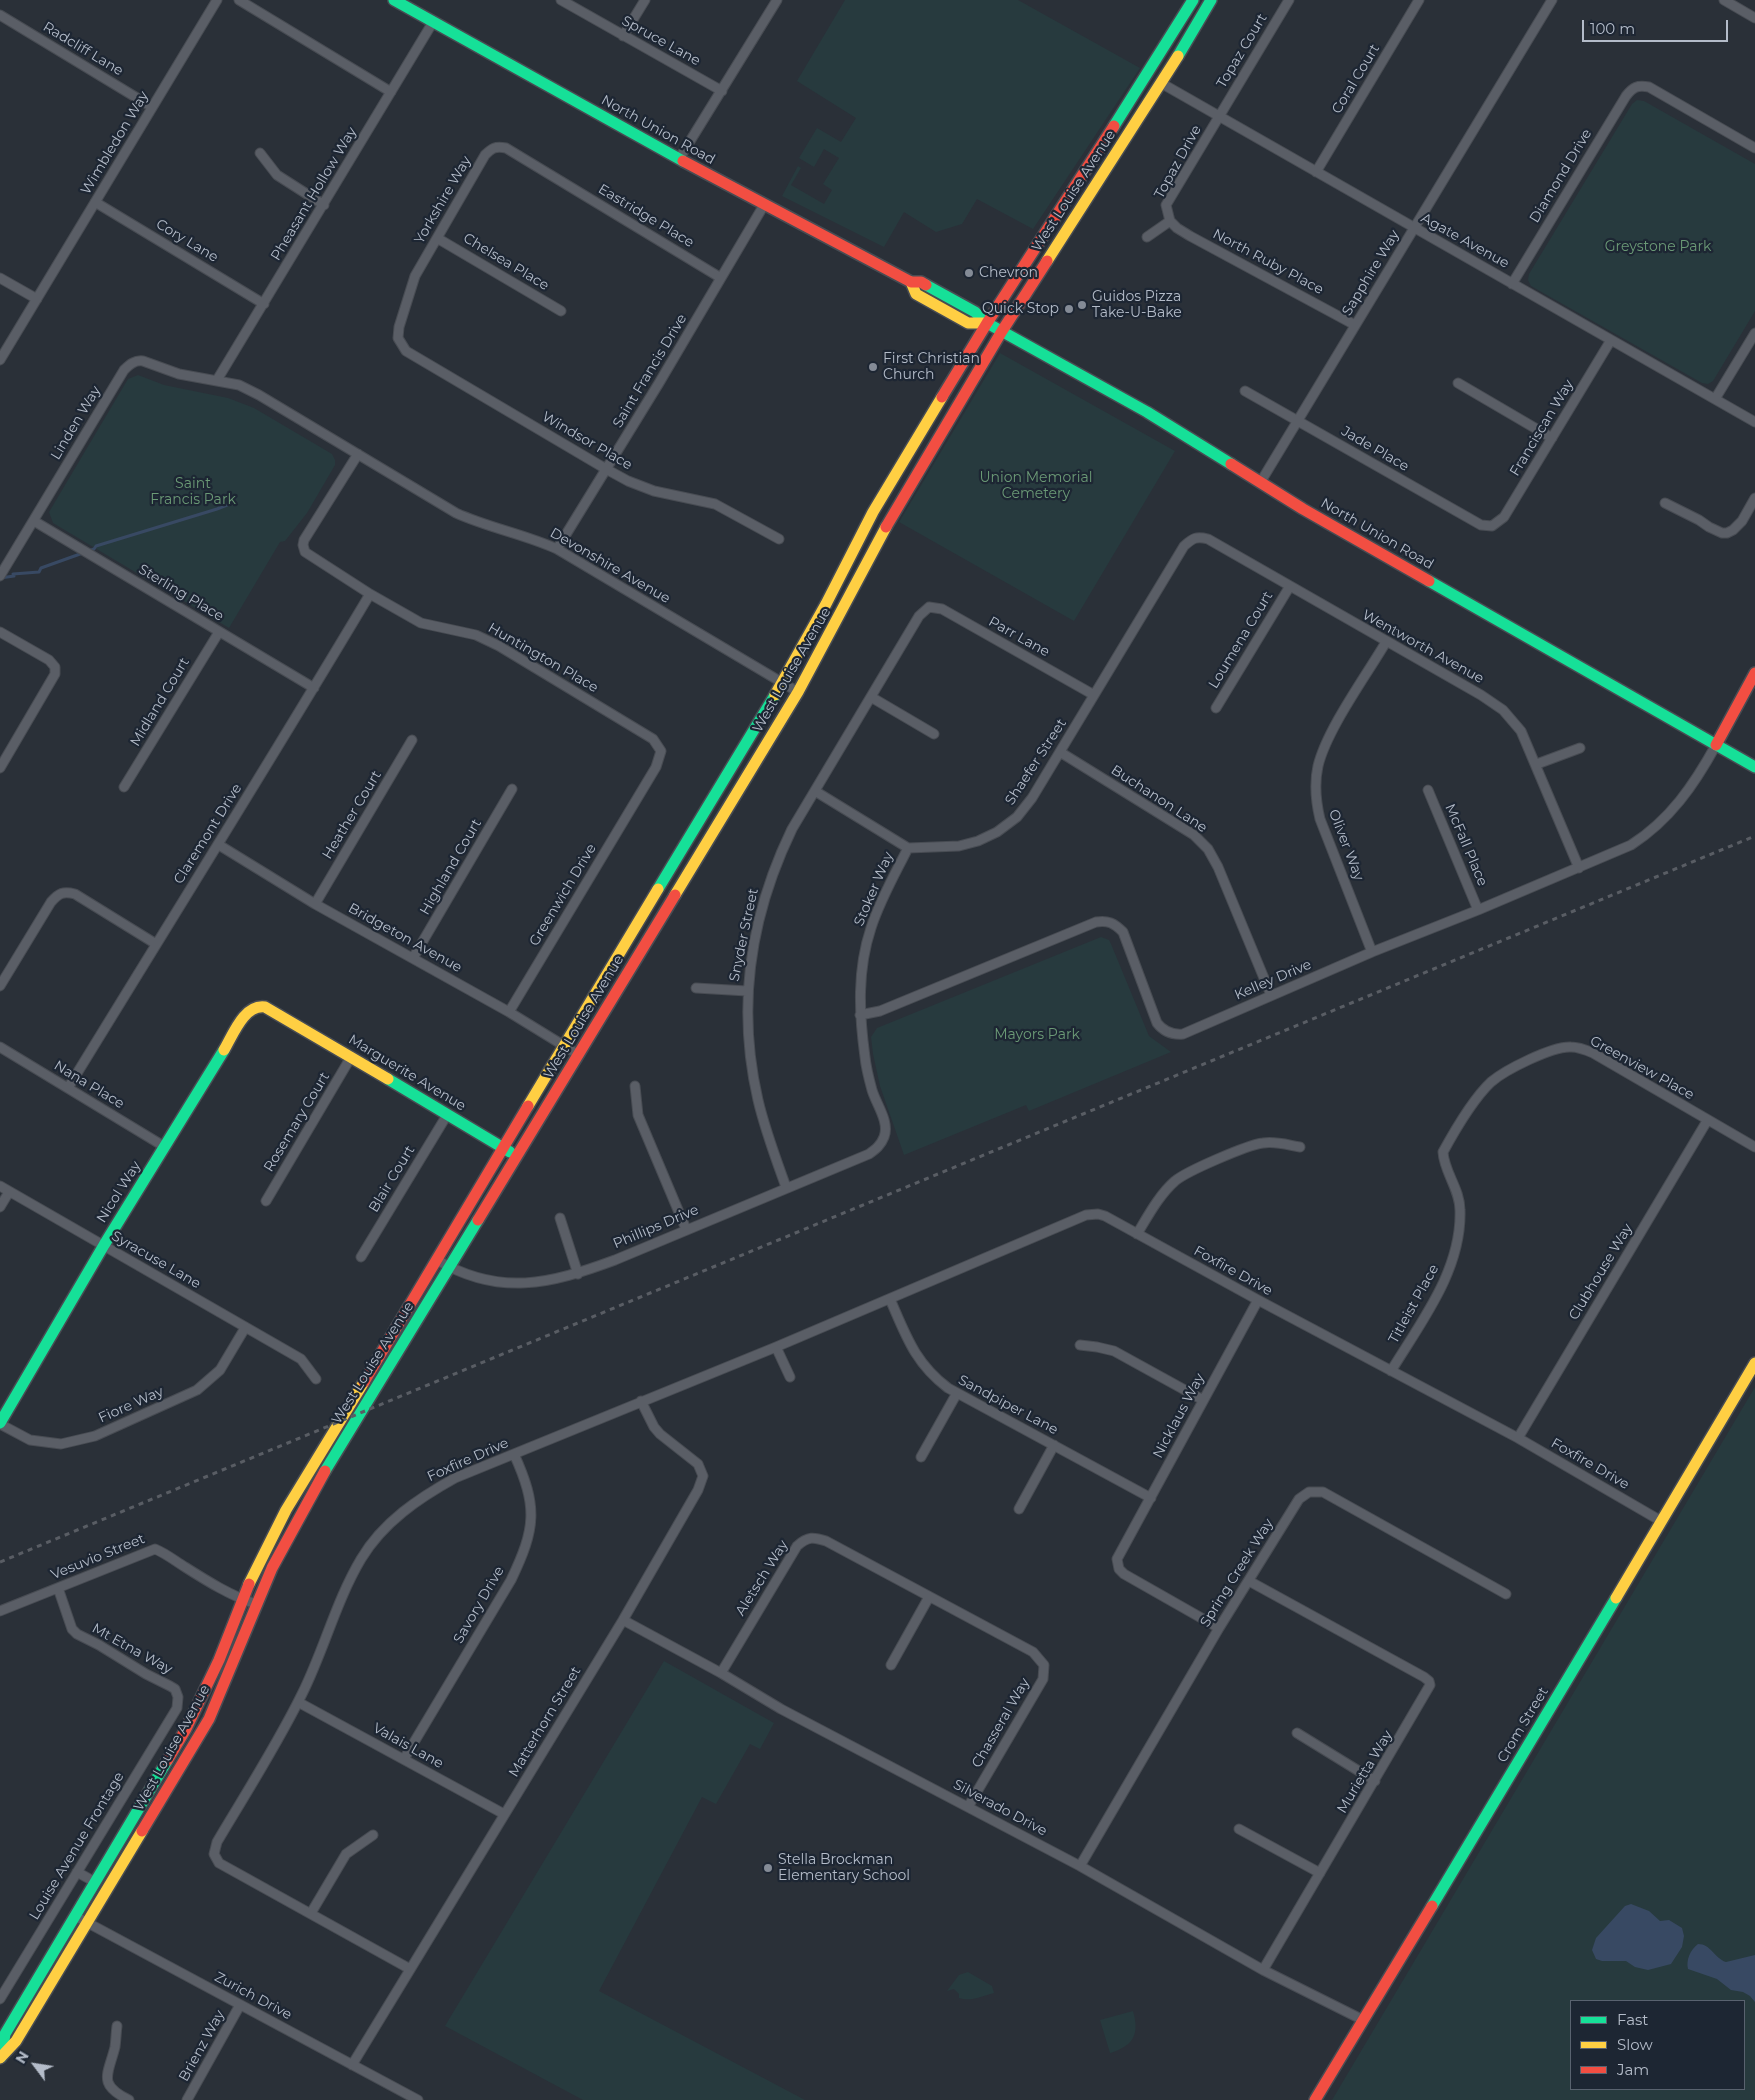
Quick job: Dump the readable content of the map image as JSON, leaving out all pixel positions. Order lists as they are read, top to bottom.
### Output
{
  "streets": {
    "main road": [
      "North Union Road",
      "West Louise Avenue",
      "Marguerite Avenue",
      "Nicol Way",
      "Crom Street"
    ],
    "street": [
      "Spruce Lane",
      "Radcliff Lane",
      "Topaz Court",
      "Coral Court",
      "Wimbledon Way",
      "Topaz Drive",
      "Diamond Drive",
      "Pheasant Hollow Way",
      "Yorkshire Way",
      "Eastridge Place",
      "Cory Lane",
      "Agate Avenue",
      "Chelsea Place",
      "North Ruby Place",
      "Sapphire Way",
      "Saint Francis Drive",
      "Linden Way",
      "Franciscan Way",
      "Windsor Place",
      "Jade Place",
      "Devonshire Avenue",
      "Sterling Place",
      "Parr Lane",
      "Loumena Court",
      "Wentworth Avenue",
      "Huntington Place",
      "Midland Court",
      "Shaefer Street",
      "Buchanon Lane",
      "Heather Court",
      "Claremont Drive",
      "Oliver Way",
      "McFall Place",
      "Highland Court",
      "Stoker Way",
      "Greenwich Drive",
      "Snyder Street",
      "Bridgeton Avenue",
      "Kelley Drive",
      "Greenview Place",
      "Nana Place",
      "Rosemary Court",
      "Blair Court",
      "Phillips Drive",
      "Syracuse Lane",
      "Foxfire Drive",
      "Clubhouse Way",
      "Titleist Place",
      "Fiore Way",
      "Sandpiper Lane",
      "Nicklaus Way",
      "Vesuvio Street",
      "Spring Creek Way",
      "Aletsch Way",
      "Savory Drive",
      "Mt Etna Way",
      "Matterhorn Street",
      "Chasseral Way",
      "Valais Lane",
      "Murietta Way",
      "Silverado Drive",
      "Louise Avenue Frontage",
      "Zurich Drive",
      "Brienz Way"
    ]
  },
  "crossings": [
    ["Radcliff Lane", "Wimbledon Way"],
    ["Topaz Court", "Topaz Drive"],
    ["Topaz Court", "Agate Avenue"],
    ["Coral Court", "Agate Avenue"],
    ["North Union Road", "West Louise Avenue"],
    ["North Union Road", "Pheasant Hollow Way"],
    ["North Union Road", "Sapphire Way"],
    ["North Union Road", "Saint Francis Drive"],
    ["North Union Road", "Kelley Drive"],
    ["Wimbledon Way", "Cory Lane"],
    ["Topaz Drive", "Agate Avenue"],
    ["Topaz Drive", "North Ruby Place"],
    ["Diamond Drive", "Agate Avenue"],
    ["West Louise Avenue", "Agate Avenue"],
    ["West Louise Avenue", "Devonshire Avenue"],
    ["West Louise Avenue", "Bridgeton Avenue"],
    ["West Louise Avenue", "Marguerite Avenue"],
    ["West Louise Avenue", "Phillips Drive"],
    ["West Louise Avenue", "Vesuvio Street"],
    ["West Louise Avenue", "Zurich Drive"],
    ["Pheasant Hollow Way", "Cory Lane"],
    ["Pheasant Hollow Way", "Linden Way"],
    ["Pheasant Hollow Way", "Devonshire Avenue"],
    ["Yorkshire Way", "Eastridge Place"],
    ["Yorkshire Way", "Chelsea Place"],
    ["Yorkshire Way", "Windsor Place"],
    ["Eastridge Place", "Saint Francis Drive"],
    ["Agate Avenue", "Sapphire Way"],
    ["Agate Avenue", "Franciscan Way"],
    ["North Ruby Place", "Sapphire Way"],
    ["Sapphire Way", "Jade Place"],
    ["Saint Francis Drive", "Windsor Place"],
    ["Saint Francis Drive", "Devonshire Avenue"],
    ["Linden Way", "Devonshire Avenue"],
    ["Linden Way", "Sterling Place"],
    ["Franciscan Way", "Jade Place"],
    ["Devonshire Avenue", "Huntington Place"],
    ["Sterling Place", "Midland Court"],
    ["Sterling Place", "Claremont Drive"],
    ["Parr Lane", "Shaefer Street"],
    ["Parr Lane", "Snyder Street"],
    ["Loumena Court", "Wentworth Avenue"],
    ["Wentworth Avenue", "Shaefer Street"],
    ["Wentworth Avenue", "Oliver Way"],
    ["Wentworth Avenue", "Kelley Drive"],
    ["Huntington Place", "Claremont Drive"],
    ["Huntington Place", "Greenwich Drive"],
    ["Shaefer Street", "Buchanon Lane"],
    ["Shaefer Street", "Stoker Way"],
    ["Buchanon Lane", "Kelley Drive"],
    ["Heather Court", "Bridgeton Avenue"],
    ["Claremont Drive", "Bridgeton Avenue"],
    ["Claremont Drive", "Nana Place"],
    ["Oliver Way", "Kelley Drive"],
    ["McFall Place", "Kelley Drive"],
    ["Highland Court", "Bridgeton Avenue"],
    ["Stoker Way", "Kelley Drive"],
    ["Stoker Way", "Phillips Drive"],
    ["Greenwich Drive", "Bridgeton Avenue"],
    ["Snyder Street", "Phillips Drive"],
    ["Greenview Place", "Clubhouse Way"],
    ["Greenview Place", "Titleist Place"],
    ["Marguerite Avenue", "Rosemary Court"],
    ["Marguerite Avenue", "Blair Court"],
    ["Marguerite Avenue", "Nicol Way"],
    ["Nana Place", "Nicol Way"],
    ["Nicol Way", "Syracuse Lane"],
    ["Nicol Way", "Fiore Way"],
    ["Syracuse Lane", "Fiore Way"],
    ["Foxfire Drive", "Clubhouse Way"],
    ["Foxfire Drive", "Titleist Place"],
    ["Foxfire Drive", "Sandpiper Lane"],
    ["Foxfire Drive", "Nicklaus Way"],
    ["Foxfire Drive", "Savory Drive"],
    ["Foxfire Drive", "Matterhorn Street"],
    ["Foxfire Drive", "Crom Street"],
    ["Foxfire Drive", "Valais Lane"],
    ["Sandpiper Lane", "Nicklaus Way"],
    ["Nicklaus Way", "Spring Creek Way"],
    ["Vesuvio Street", "Mt Etna Way"],
    ["Spring Creek Way", "Murietta Way"],
    ["Spring Creek Way", "Silverado Drive"],
    ["Aletsch Way", "Chasseral Way"],
    ["Aletsch Way", "Silverado Drive"],
    ["Savory Drive", "Valais Lane"],
    ["Mt Etna Way", "Louise Avenue Frontage"],
    ["Matterhorn Street", "Valais Lane"],
    ["Matterhorn Street", "Silverado Drive"],
    ["Matterhorn Street", "Zurich Drive"],
    ["Chasseral Way", "Silverado Drive"],
    ["Crom Street", "Silverado Drive"],
    ["Murietta Way", "Silverado Drive"],
    ["Zurich Drive", "Brienz Way"]
  ],
  "parks": [
    "Greystone Park",
    "Union Memorial Cemetery",
    "Saint Francis Park",
    "Mayors Park"
  ],
  "places": [
    "Chevron",
    "Guidos Pizza Take-U-Bake",
    "Quick Stop",
    "First Christian Church",
    "Stella Brockman Elementary School"
  ],
  "legend": ["Fast", "Slow", "Jam"],
  "scale_bar": "100 m",
  "north": "top left"
}
